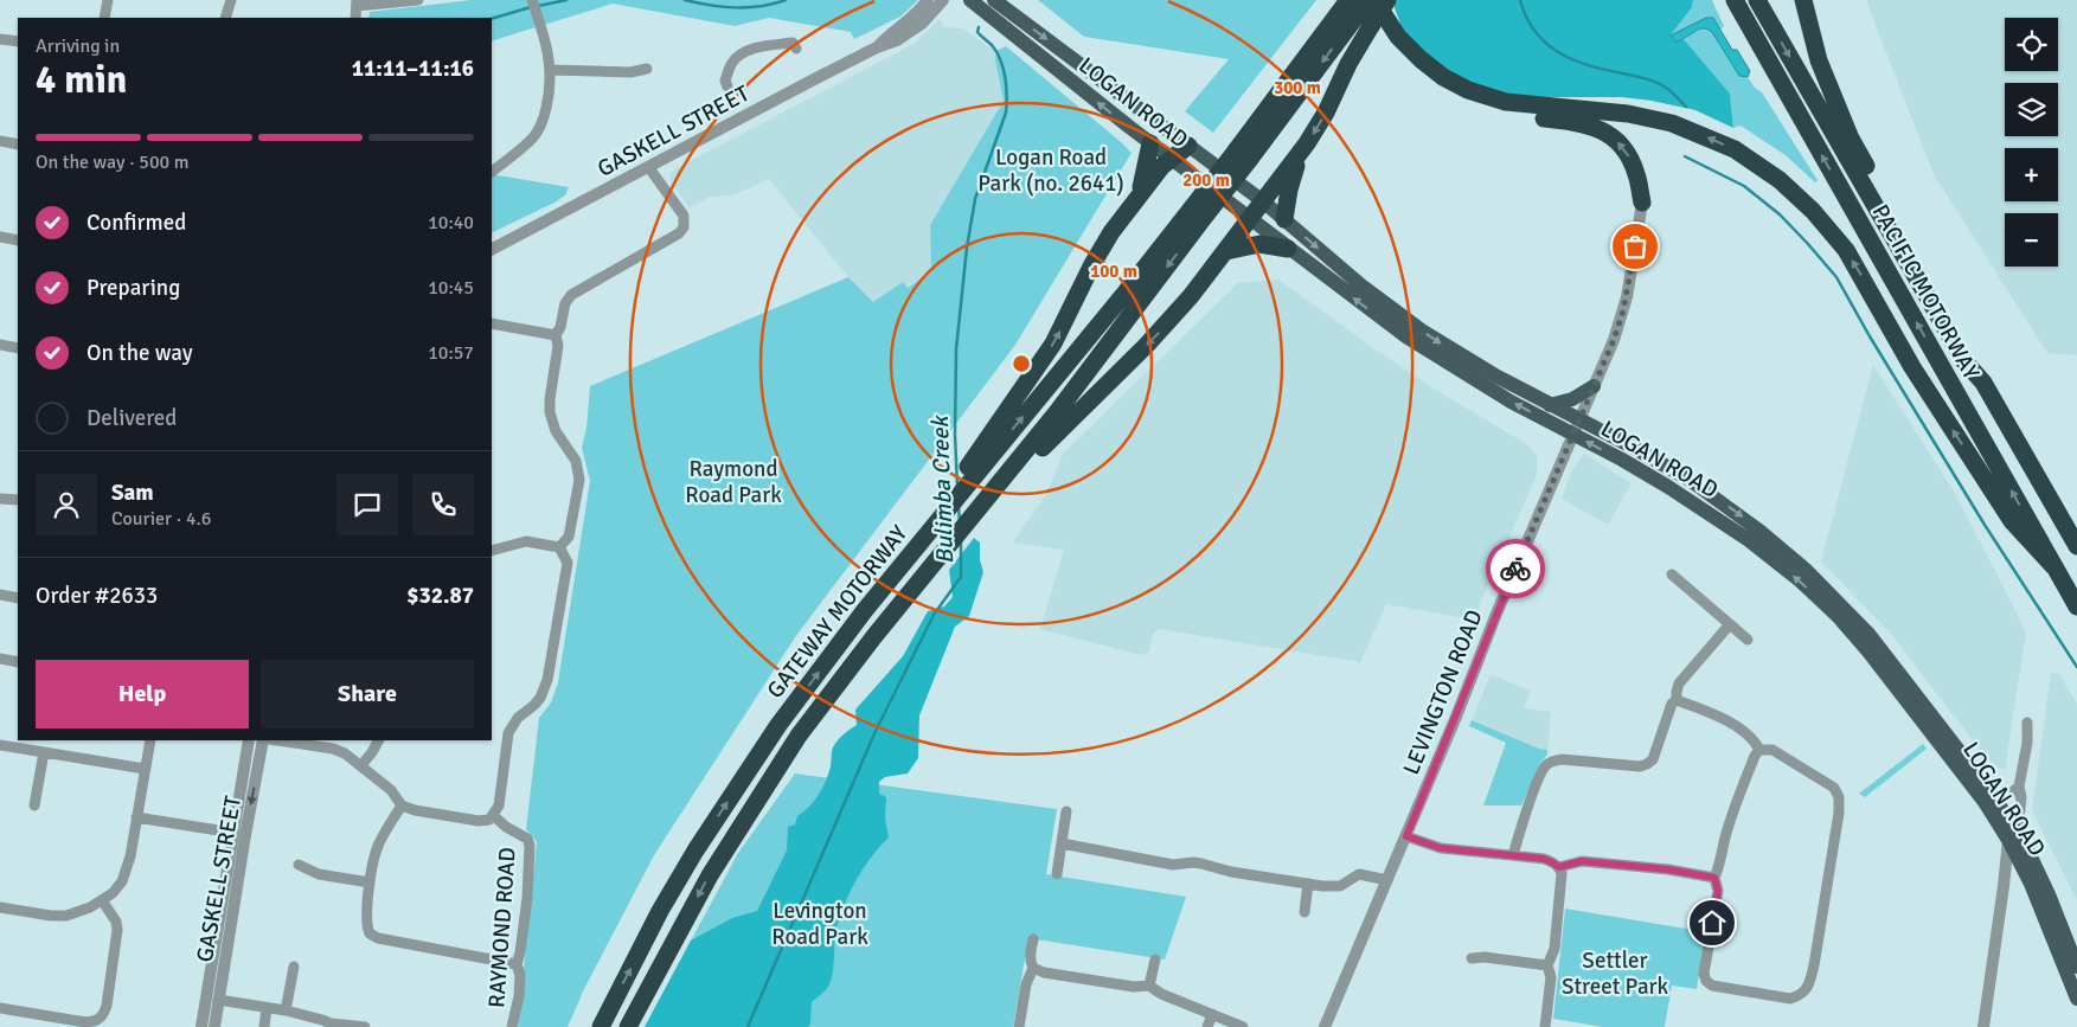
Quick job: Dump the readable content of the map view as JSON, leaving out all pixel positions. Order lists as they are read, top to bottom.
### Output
{
  "streets": {
    "highway": ["PACIFIC MOTORWAY", "GATEWAY MOTORWAY"],
    "main road": ["LOGAN ROAD"],
    "street": ["GASKELL STREET", "LEVINGTON ROAD", "RAYMOND ROAD"]
  },
  "crossings": [
    ["LOGAN ROAD", "LEVINGTON ROAD"]
  ],
  "water": ["Bulimba Creek"],
  "parks": [
    "Logan Road Park (no. 2641)",
    "Raymond Road Park",
    "Levington Road Park",
    "Settler Street Park"
  ],
  "page": {
    "map_buttons": ["+", "−"],
    "heading": ["4 min", "Arriving in", "11:11–11:16"],
    "panel": [
      "Sam",
      "Courier · 4.6",
      "Order #2633",
      "$32.87"
    ],
    "bar": "On the way · 500 m",
    "list": [
      ["Confirmed", "10:40"],
      ["Preparing", "10:45"],
      ["On the way", "10:57"],
      "Delivered"
    ],
    "buttons": ["Help", "Share"]
  },
  "rings": ["300 m", "200 m", "100 m"]
}
